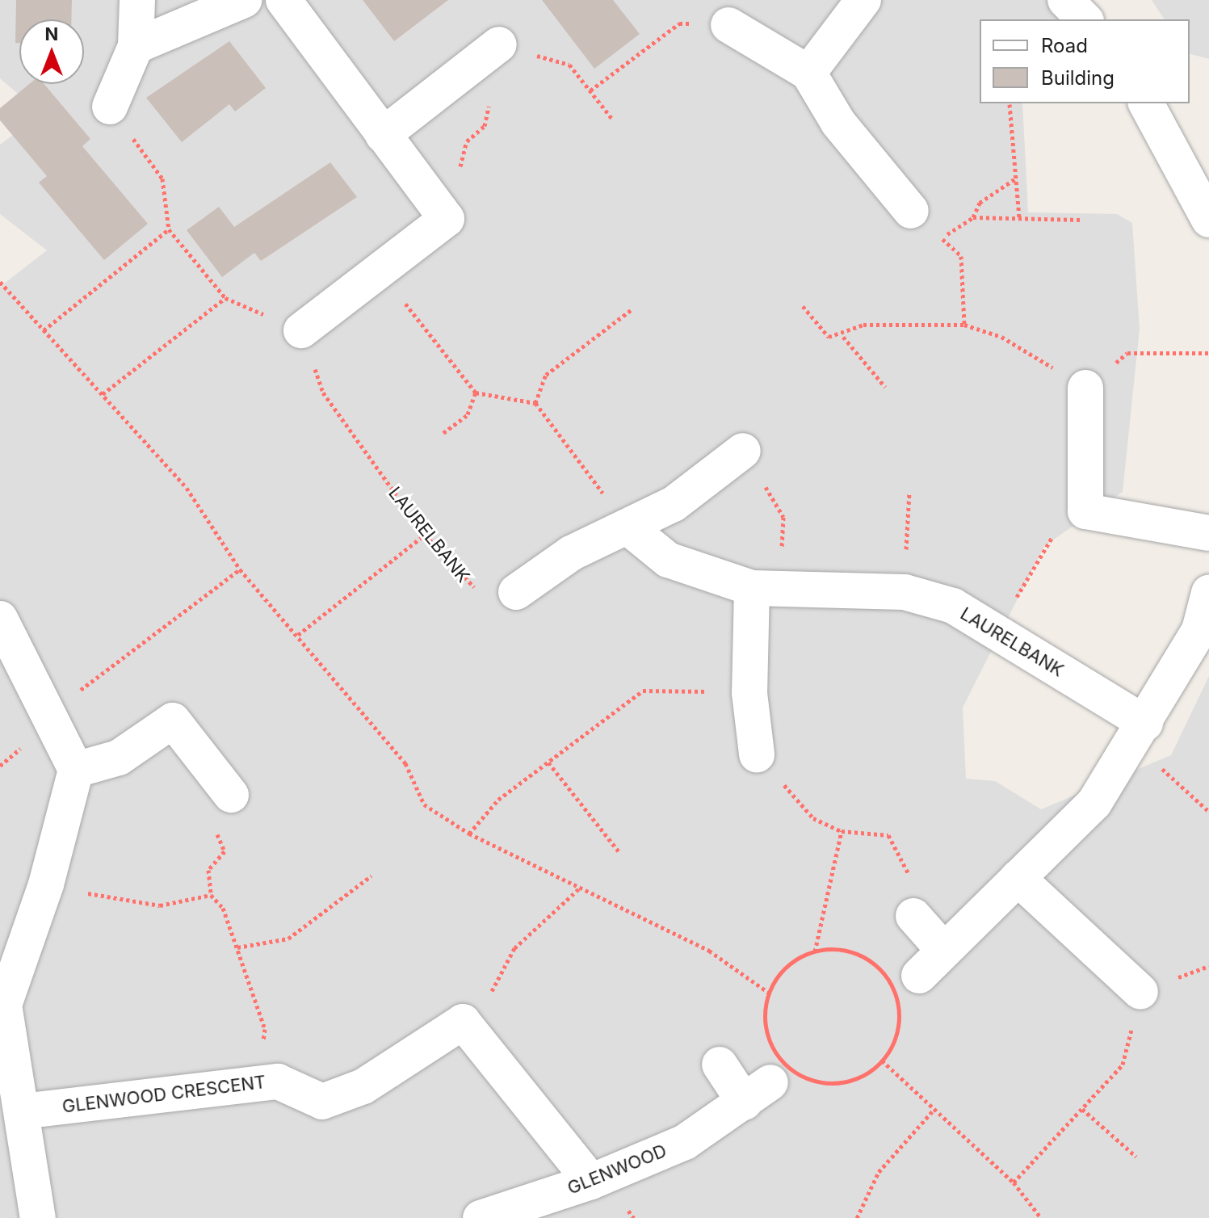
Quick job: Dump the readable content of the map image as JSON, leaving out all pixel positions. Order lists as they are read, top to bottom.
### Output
{
  "streets": {
    "street": ["LAURELBANK", "GLENWOOD CRESCENT", "GLENWOOD"]
  },
  "legend": ["Road", "Building"],
  "north": "top"
}
